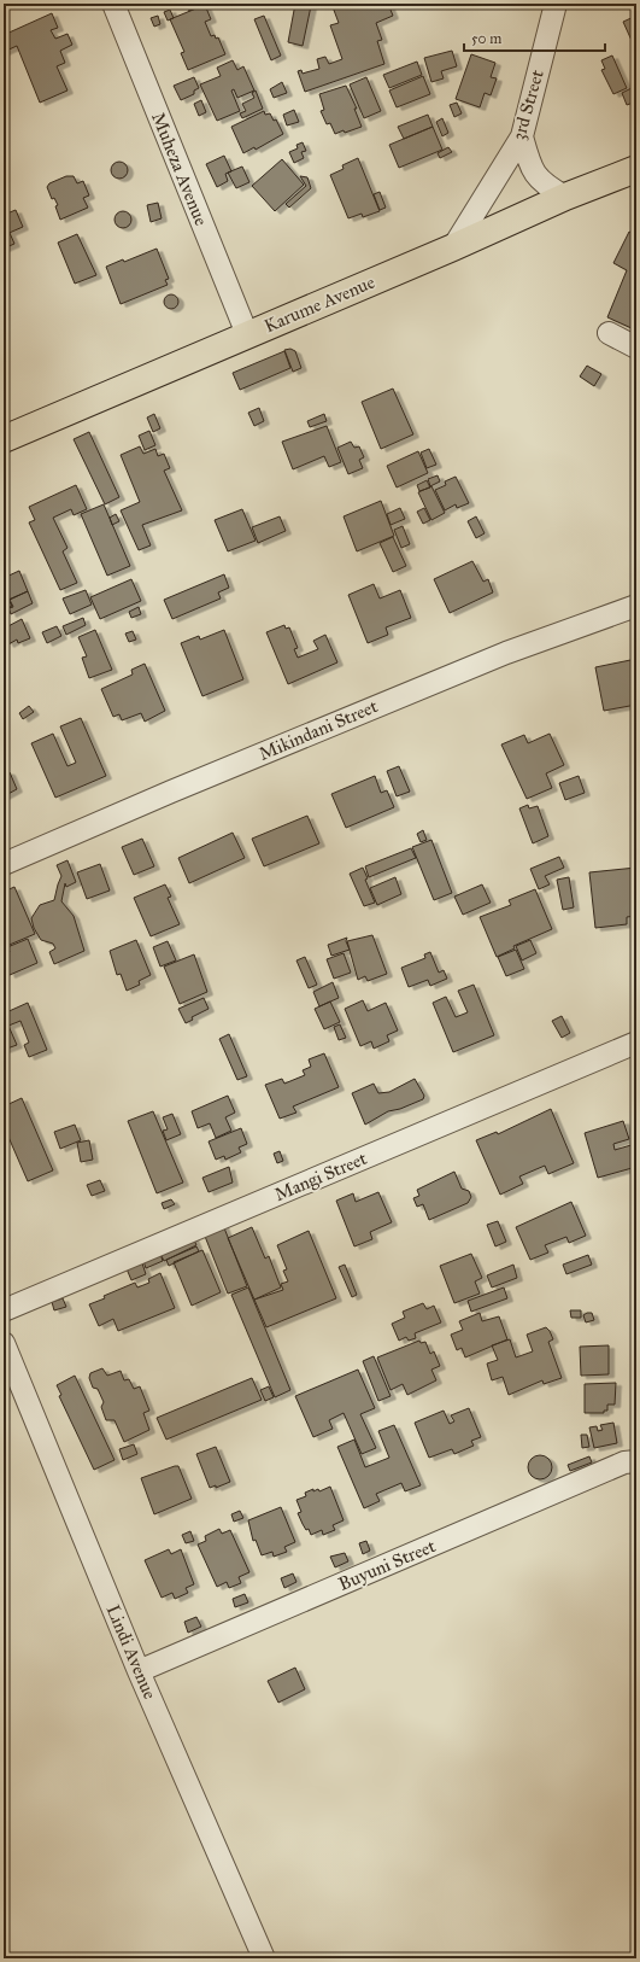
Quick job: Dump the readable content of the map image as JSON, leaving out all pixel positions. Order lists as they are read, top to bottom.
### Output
{
  "streets": {
    "main road": ["Karume Avenue"],
    "street": [
      "3rd Street",
      "Muheza Avenue",
      "Mikindani Street",
      "Mangi Street",
      "Buyuni Street",
      "Lindi Avenue"
    ]
  },
  "crossings": [
    ["3rd Street", "Karume Avenue"],
    ["Muheza Avenue", "Karume Avenue"],
    ["Buyuni Street", "Lindi Avenue"]
  ],
  "scale_bar": "50 m"
}
